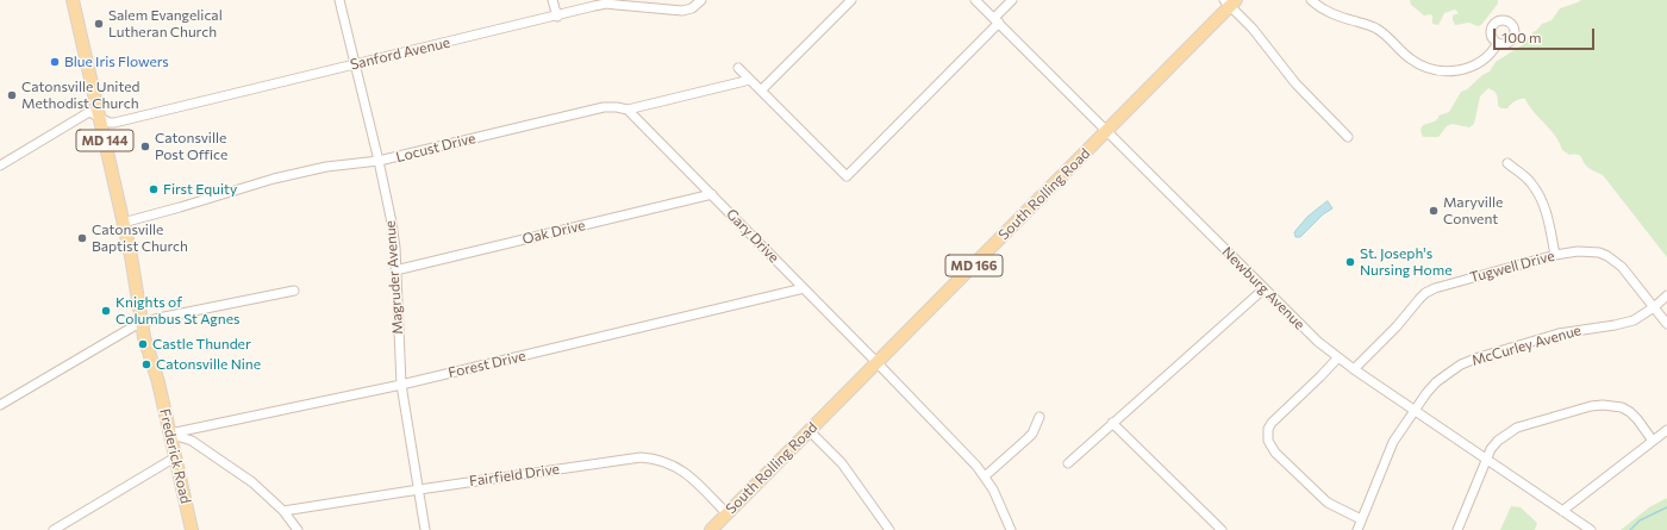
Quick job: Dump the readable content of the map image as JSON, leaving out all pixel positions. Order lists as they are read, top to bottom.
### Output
{
  "streets": {
    "main road": [
      "MD 144",
      "South Rolling Road",
      "MD 166",
      "Frederick Road"
    ],
    "street": [
      "Sanford Avenue",
      "Locust Drive",
      "Oak Drive",
      "Gary Drive",
      "Tugwell Drive",
      "Magruder Avenue",
      "Newburg Avenue",
      "McCurley Avenue",
      "Forest Drive",
      "Fairfield Drive"
    ]
  },
  "crossings": [
    ["Sanford Avenue", "Magruder Avenue"],
    ["Sanford Avenue", "Frederick Road"],
    ["Locust Drive", "Gary Drive"],
    ["Locust Drive", "Magruder Avenue"],
    ["Locust Drive", "Frederick Road"],
    ["South Rolling Road", "Gary Drive"],
    ["South Rolling Road", "Newburg Avenue"],
    ["South Rolling Road", "Fairfield Drive"],
    ["Oak Drive", "Gary Drive"],
    ["Oak Drive", "Magruder Avenue"],
    ["Gary Drive", "Forest Drive"],
    ["Tugwell Drive", "Newburg Avenue"],
    ["Tugwell Drive", "McCurley Avenue"],
    ["Magruder Avenue", "Forest Drive"],
    ["Magruder Avenue", "Fairfield Drive"],
    ["Newburg Avenue", "McCurley Avenue"],
    ["Forest Drive", "Frederick Road"]
  ],
  "places": [
    "Salem Evangelical Lutheran Church",
    "Blue Iris Flowers",
    "Catonsville United Methodist Church",
    "Catonsville Post Office",
    "First Equity",
    "Maryville Convent",
    "Catonsville Baptist Church",
    "St. Joseph's Nursing Home",
    "Knights of Columbus St Agnes",
    "Castle Thunder",
    "Catonsville Nine"
  ],
  "scale_bar": "100 m"
}
